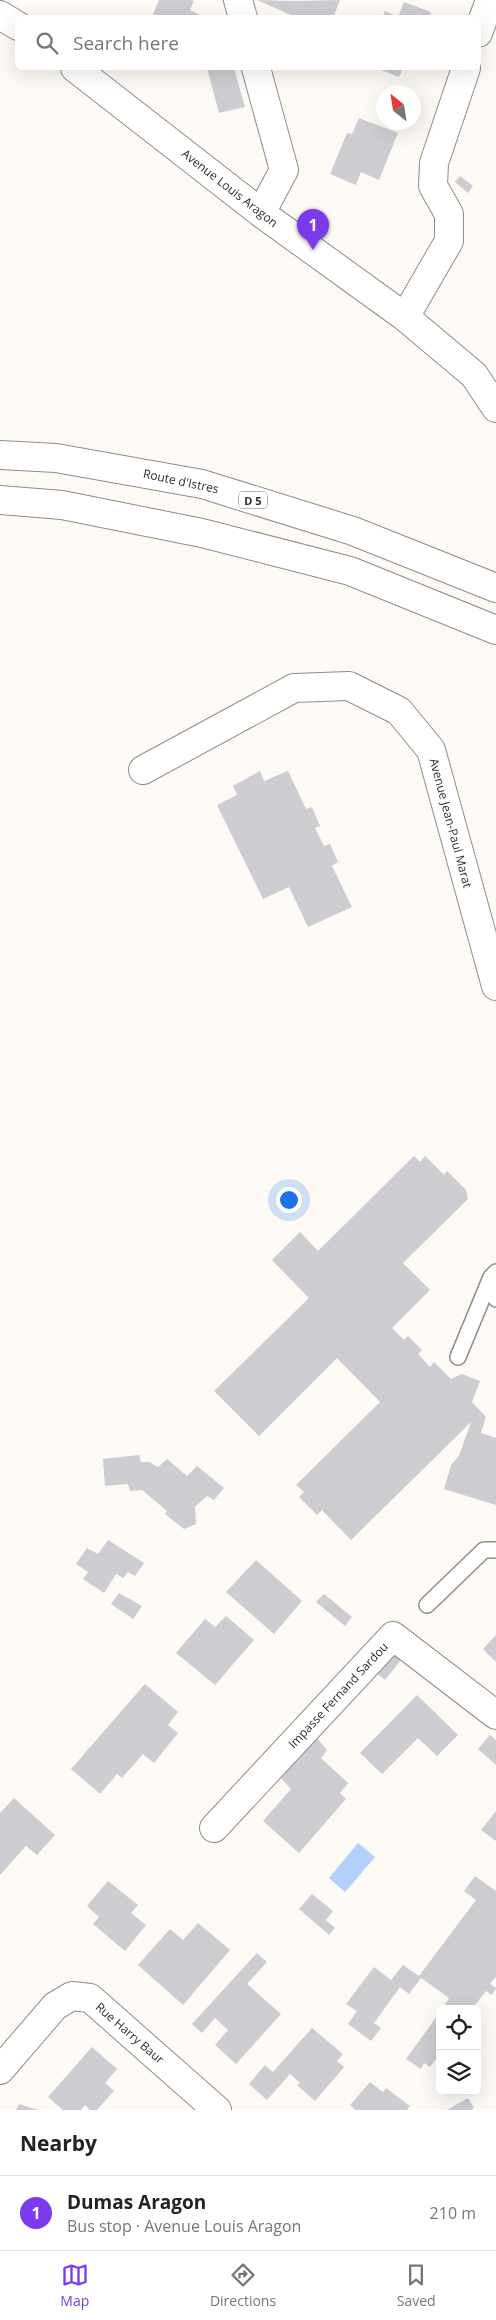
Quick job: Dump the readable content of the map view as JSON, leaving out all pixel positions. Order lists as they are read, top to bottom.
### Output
{
  "streets": {
    "street": [
      "Avenue Louis Aragon",
      "Route d'Istres",
      "D 5",
      "Avenue Jean-Paul Marat",
      "Impasse Fernand Sardou",
      "Rue Harry Baur"
    ]
  },
  "north": "top left",
  "page": {
    "search": "Search here",
    "pins": "1",
    "heading": "Nearby",
    "list": [
      {
        "mark": "1",
        "name": "Dumas Aragon",
        "note": "Bus stop · Avenue Louis Aragon",
        "value": "210 m"
      }
    ],
    "nav": ["Map", "Directions", "Saved"]
  }
}
